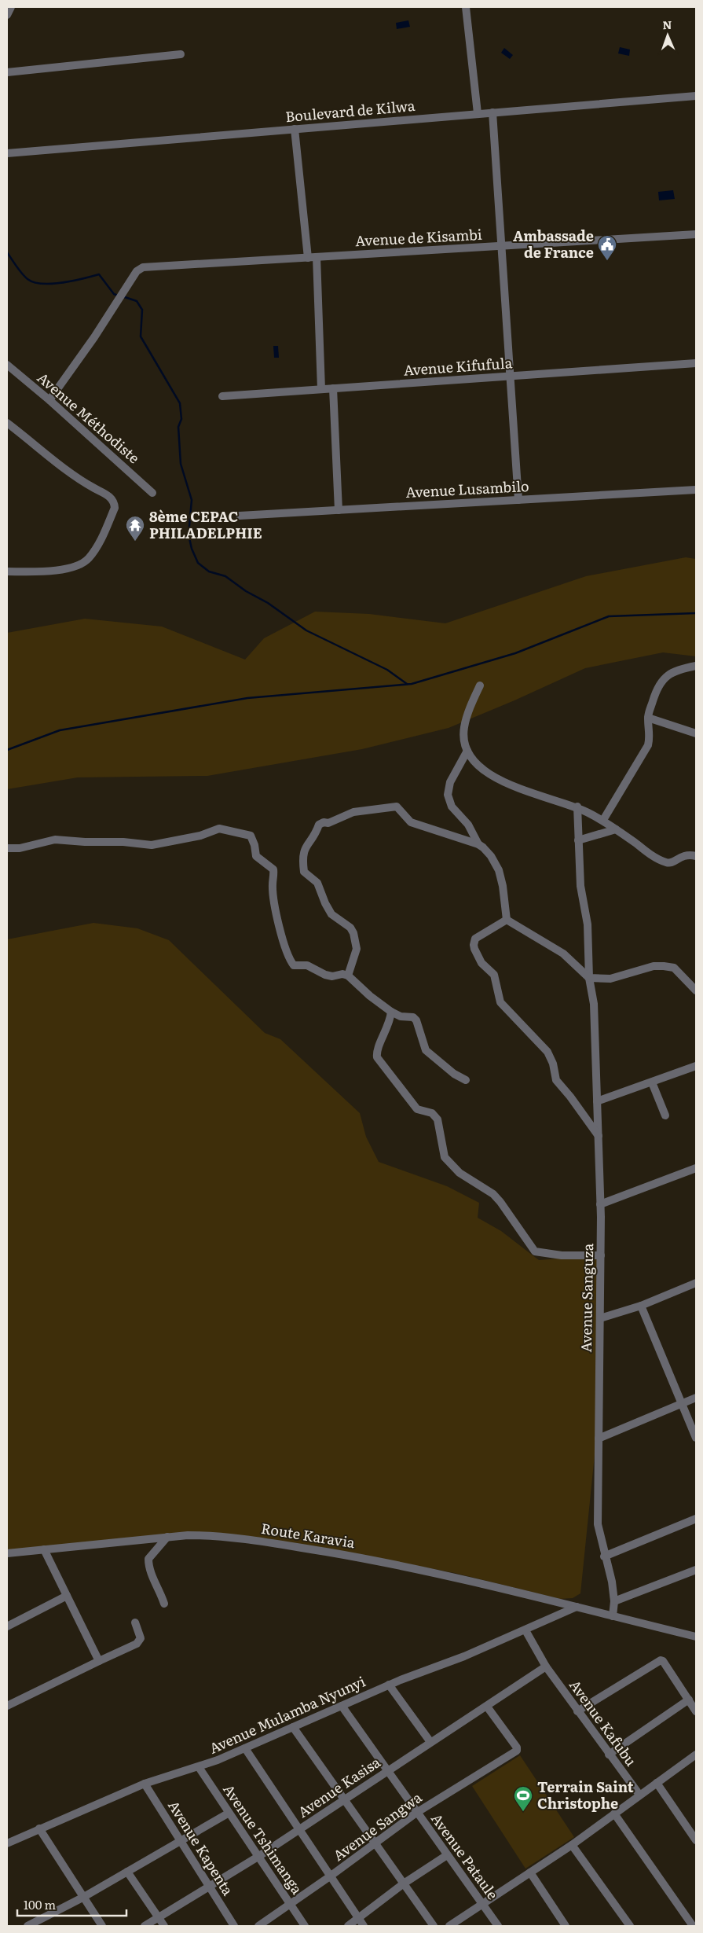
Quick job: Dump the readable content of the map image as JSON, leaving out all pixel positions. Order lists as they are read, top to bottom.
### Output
{
  "streets": {
    "street": [
      "Boulevard de Kilwa",
      "Avenue de Kisambi",
      "Avenue Kifufula",
      "Avenue Méthodiste",
      "Avenue Lusambilo",
      "Avenue Sanguza",
      "Route Karavia",
      "Avenue Mulamba Nyunyi",
      "Avenue Kafubu",
      "Avenue Kasisa",
      "Avenue Sangwa",
      "Avenue Tshimanga",
      "Avenue Kapenta",
      "Avenue Pataule"
    ]
  },
  "crossings": [
    ["Avenue de Kisambi", "Avenue Méthodiste"],
    ["Avenue Sanguza", "Route Karavia"],
    ["Route Karavia", "Avenue Mulamba Nyunyi"],
    ["Avenue Mulamba Nyunyi", "Avenue Kafubu"],
    ["Avenue Mulamba Nyunyi", "Avenue Tshimanga"],
    ["Avenue Mulamba Nyunyi", "Avenue Kapenta"],
    ["Avenue Mulamba Nyunyi", "Avenue Pataule"],
    ["Avenue Kafubu", "Avenue Kasisa"],
    ["Avenue Kasisa", "Avenue Sangwa"],
    ["Avenue Kasisa", "Avenue Tshimanga"],
    ["Avenue Kasisa", "Avenue Kapenta"],
    ["Avenue Kasisa", "Avenue Pataule"],
    ["Avenue Sangwa", "Avenue Tshimanga"],
    ["Avenue Sangwa", "Avenue Pataule"]
  ],
  "places": {
    "public building": ["Ambassade de France"],
    "temple": ["8ème CEPAC PHILADELPHIE"],
    "sports": ["Terrain Saint Christophe"]
  },
  "scale_bar": "100 m",
  "north": "top"
}
